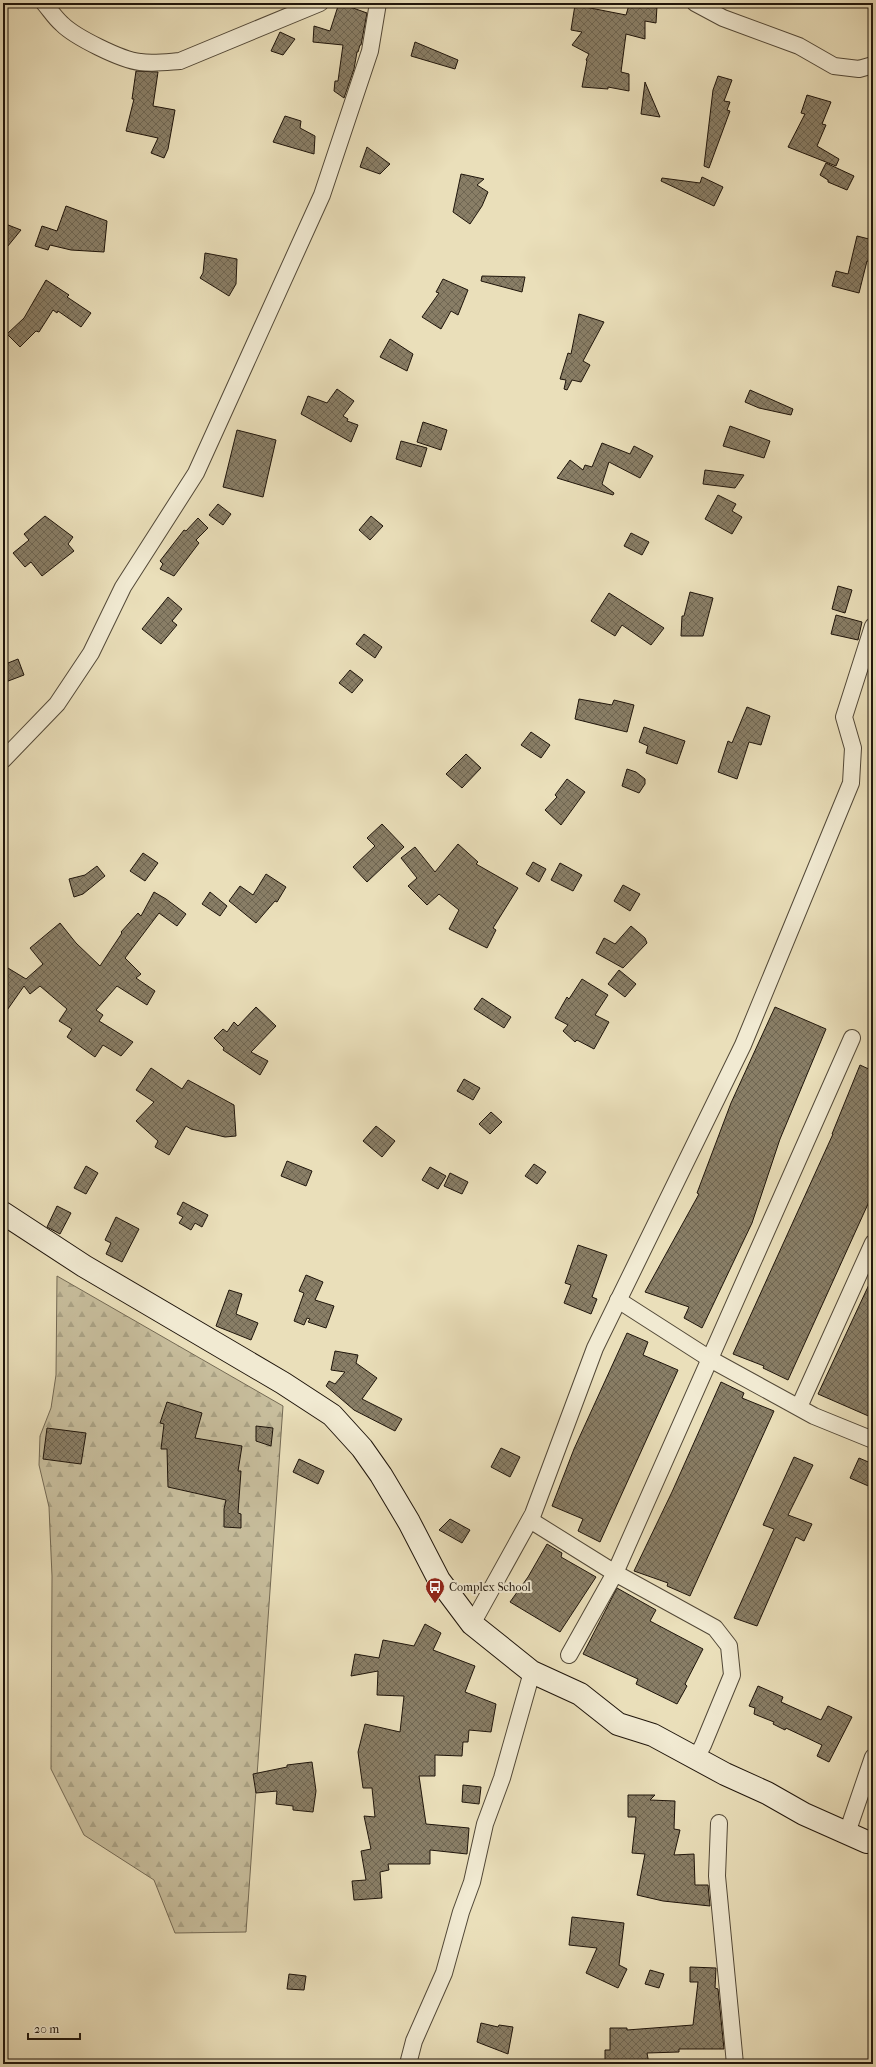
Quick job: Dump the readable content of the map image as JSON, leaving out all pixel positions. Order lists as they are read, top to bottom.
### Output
{
  "places": {
    "bus stop": ["Complex School"]
  },
  "scale_bar": "20 m"
}
